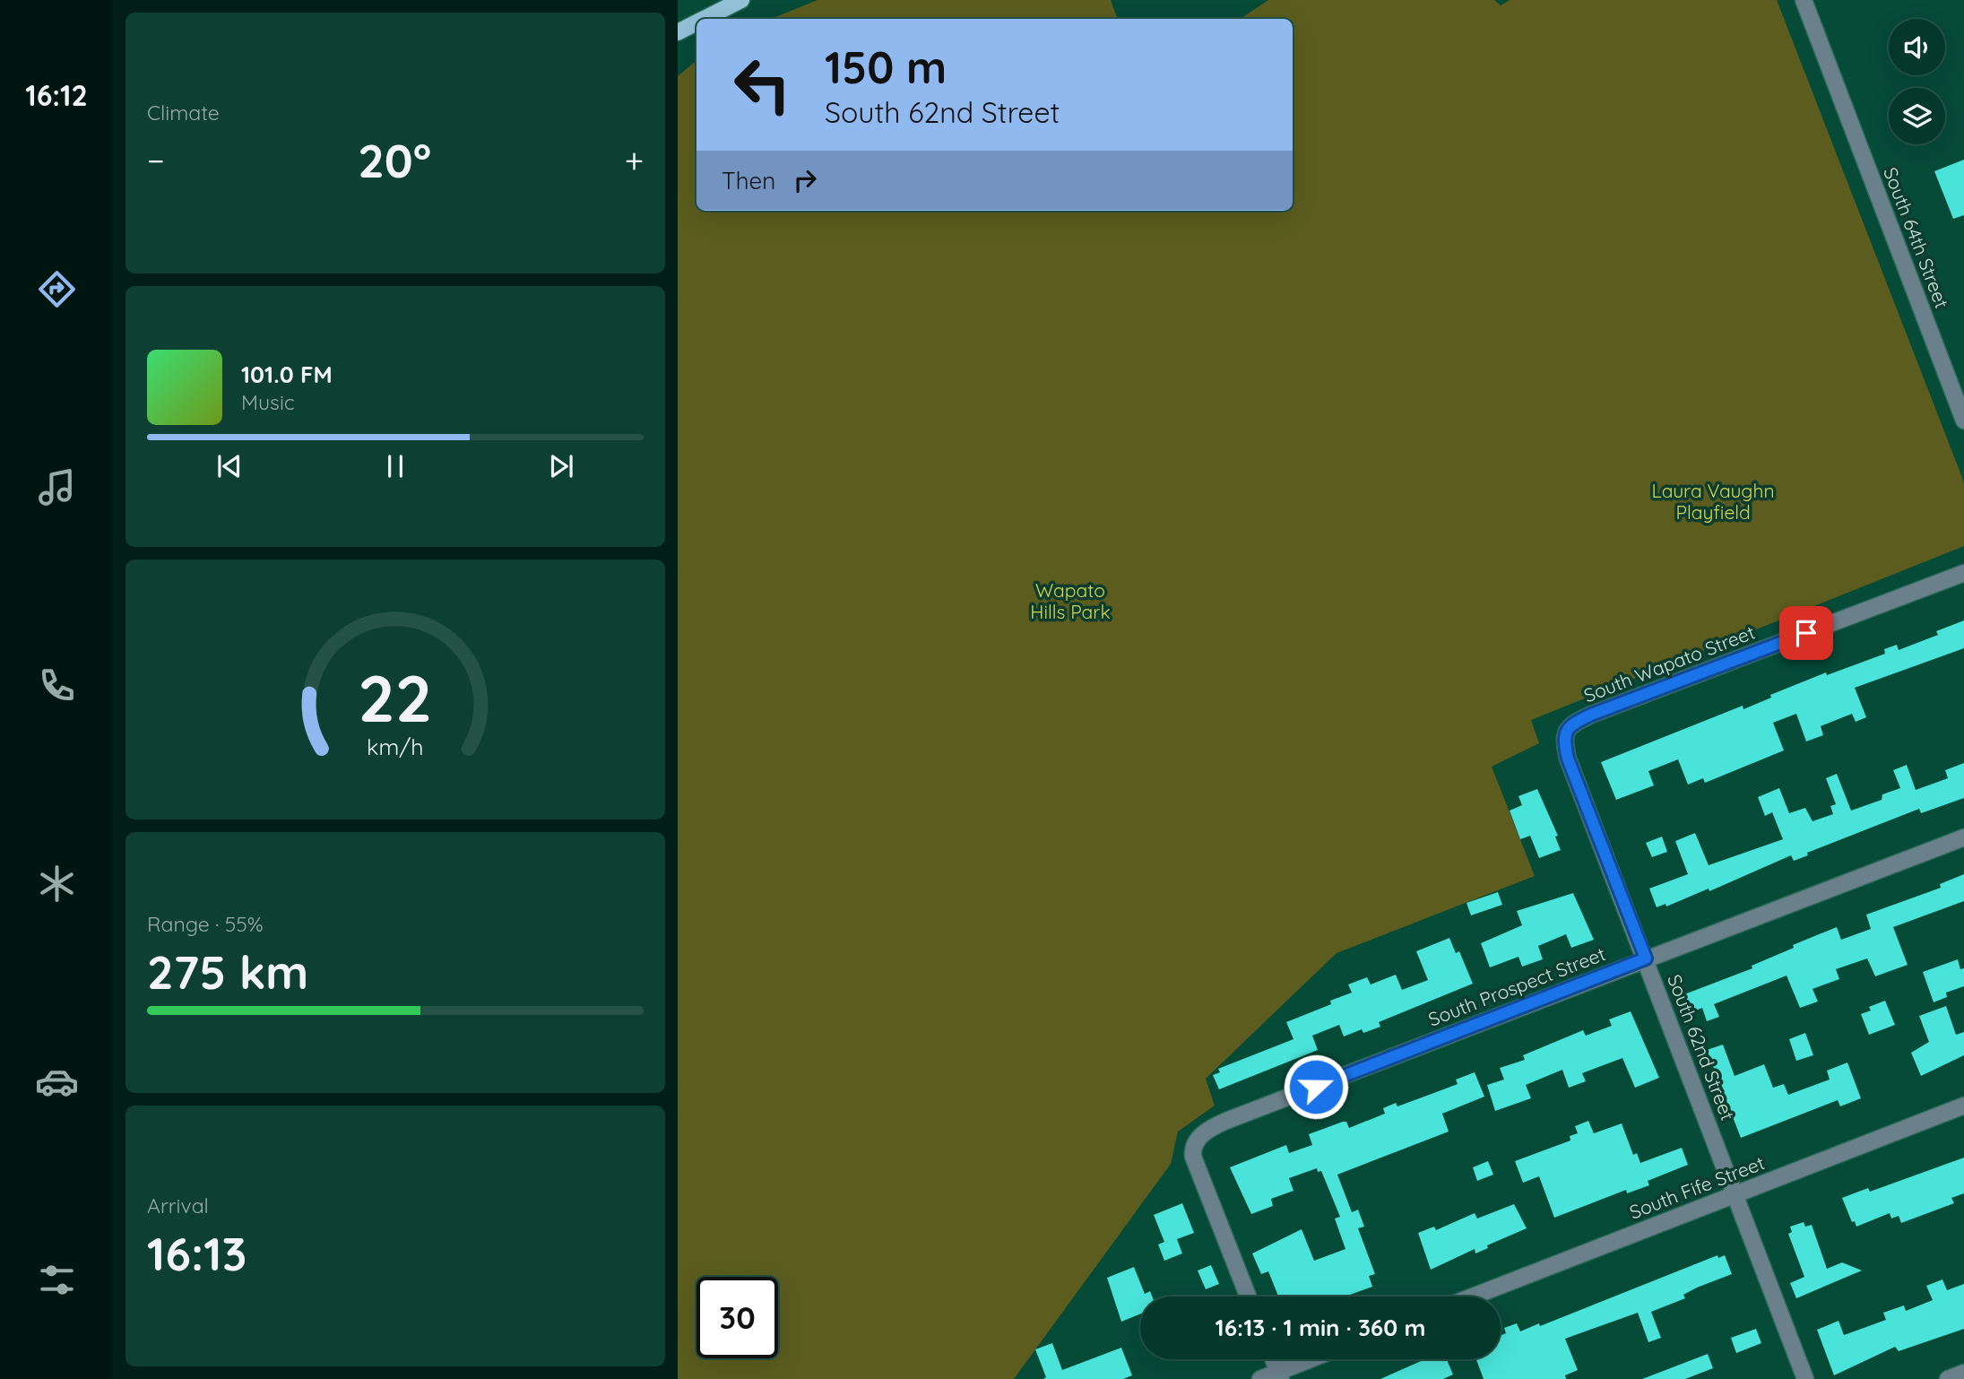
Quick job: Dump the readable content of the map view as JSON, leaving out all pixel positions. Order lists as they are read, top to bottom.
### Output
{
  "streets": {
    "street": [
      "South 64th Street",
      "South Wapato Street",
      "South Prospect Street",
      "South 62nd Street",
      "South Fife Street"
    ]
  },
  "crossings": [
    ["South Wapato Street", "South 62nd Street"],
    ["South Prospect Street", "South 62nd Street"],
    ["South 62nd Street", "South Fife Street"]
  ],
  "parks": ["Laura Vaughn Playfield", "Wapato Hills Park"],
  "page": {
    "tabs": "16:12",
    "tile": [
      "Climate",
      ["Range · 55%", "275 km"],
      ["Arrival", "16:13"]
    ],
    "turn": ["150 m", "South 62nd Street"],
    "heat": ["−", "20°", "+"],
    "then": "Then",
    "song": ["101.0 FM", "Music"],
    "limit": "30",
    "trip": "16:13 · 1 min · 360 m",
    "gauge": ["22", "km/h"]
  }
}
